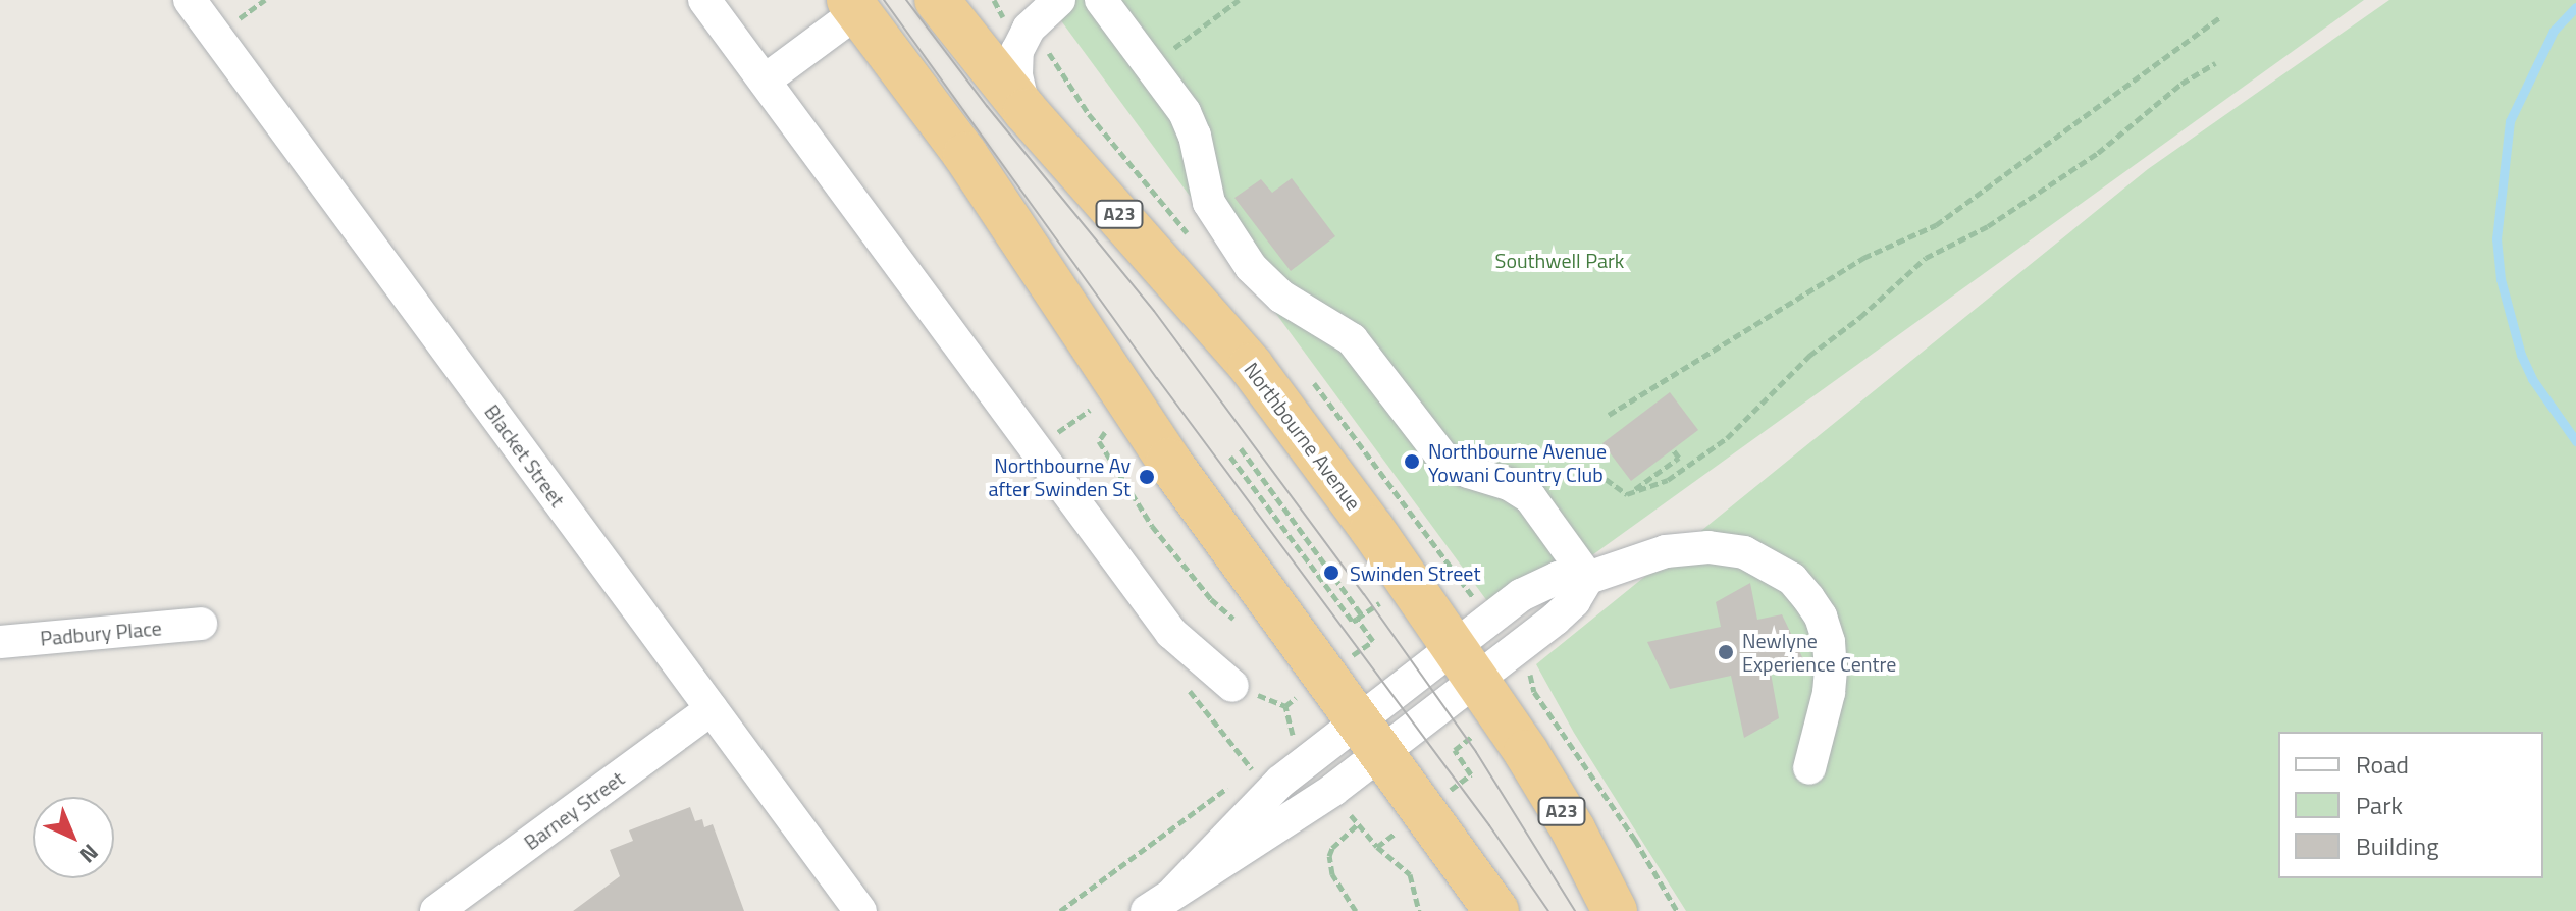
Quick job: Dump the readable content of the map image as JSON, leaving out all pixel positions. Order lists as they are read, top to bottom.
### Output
{
  "streets": {
    "highway": ["A23", "Northbourne Avenue"],
    "street": ["Blacket Street", "Padbury Place", "Barney Street"]
  },
  "crossings": [
    ["Blacket Street", "Barney Street"]
  ],
  "parks": ["Southwell Park"],
  "places": [
    "Northbourne Avenue Yowani Country Club",
    "Northbourne Av after Swinden St",
    "Swinden Street",
    "Newlyne Experience Centre"
  ],
  "legend": ["Road", "Park", "Building"],
  "north": "bottom right"
}
